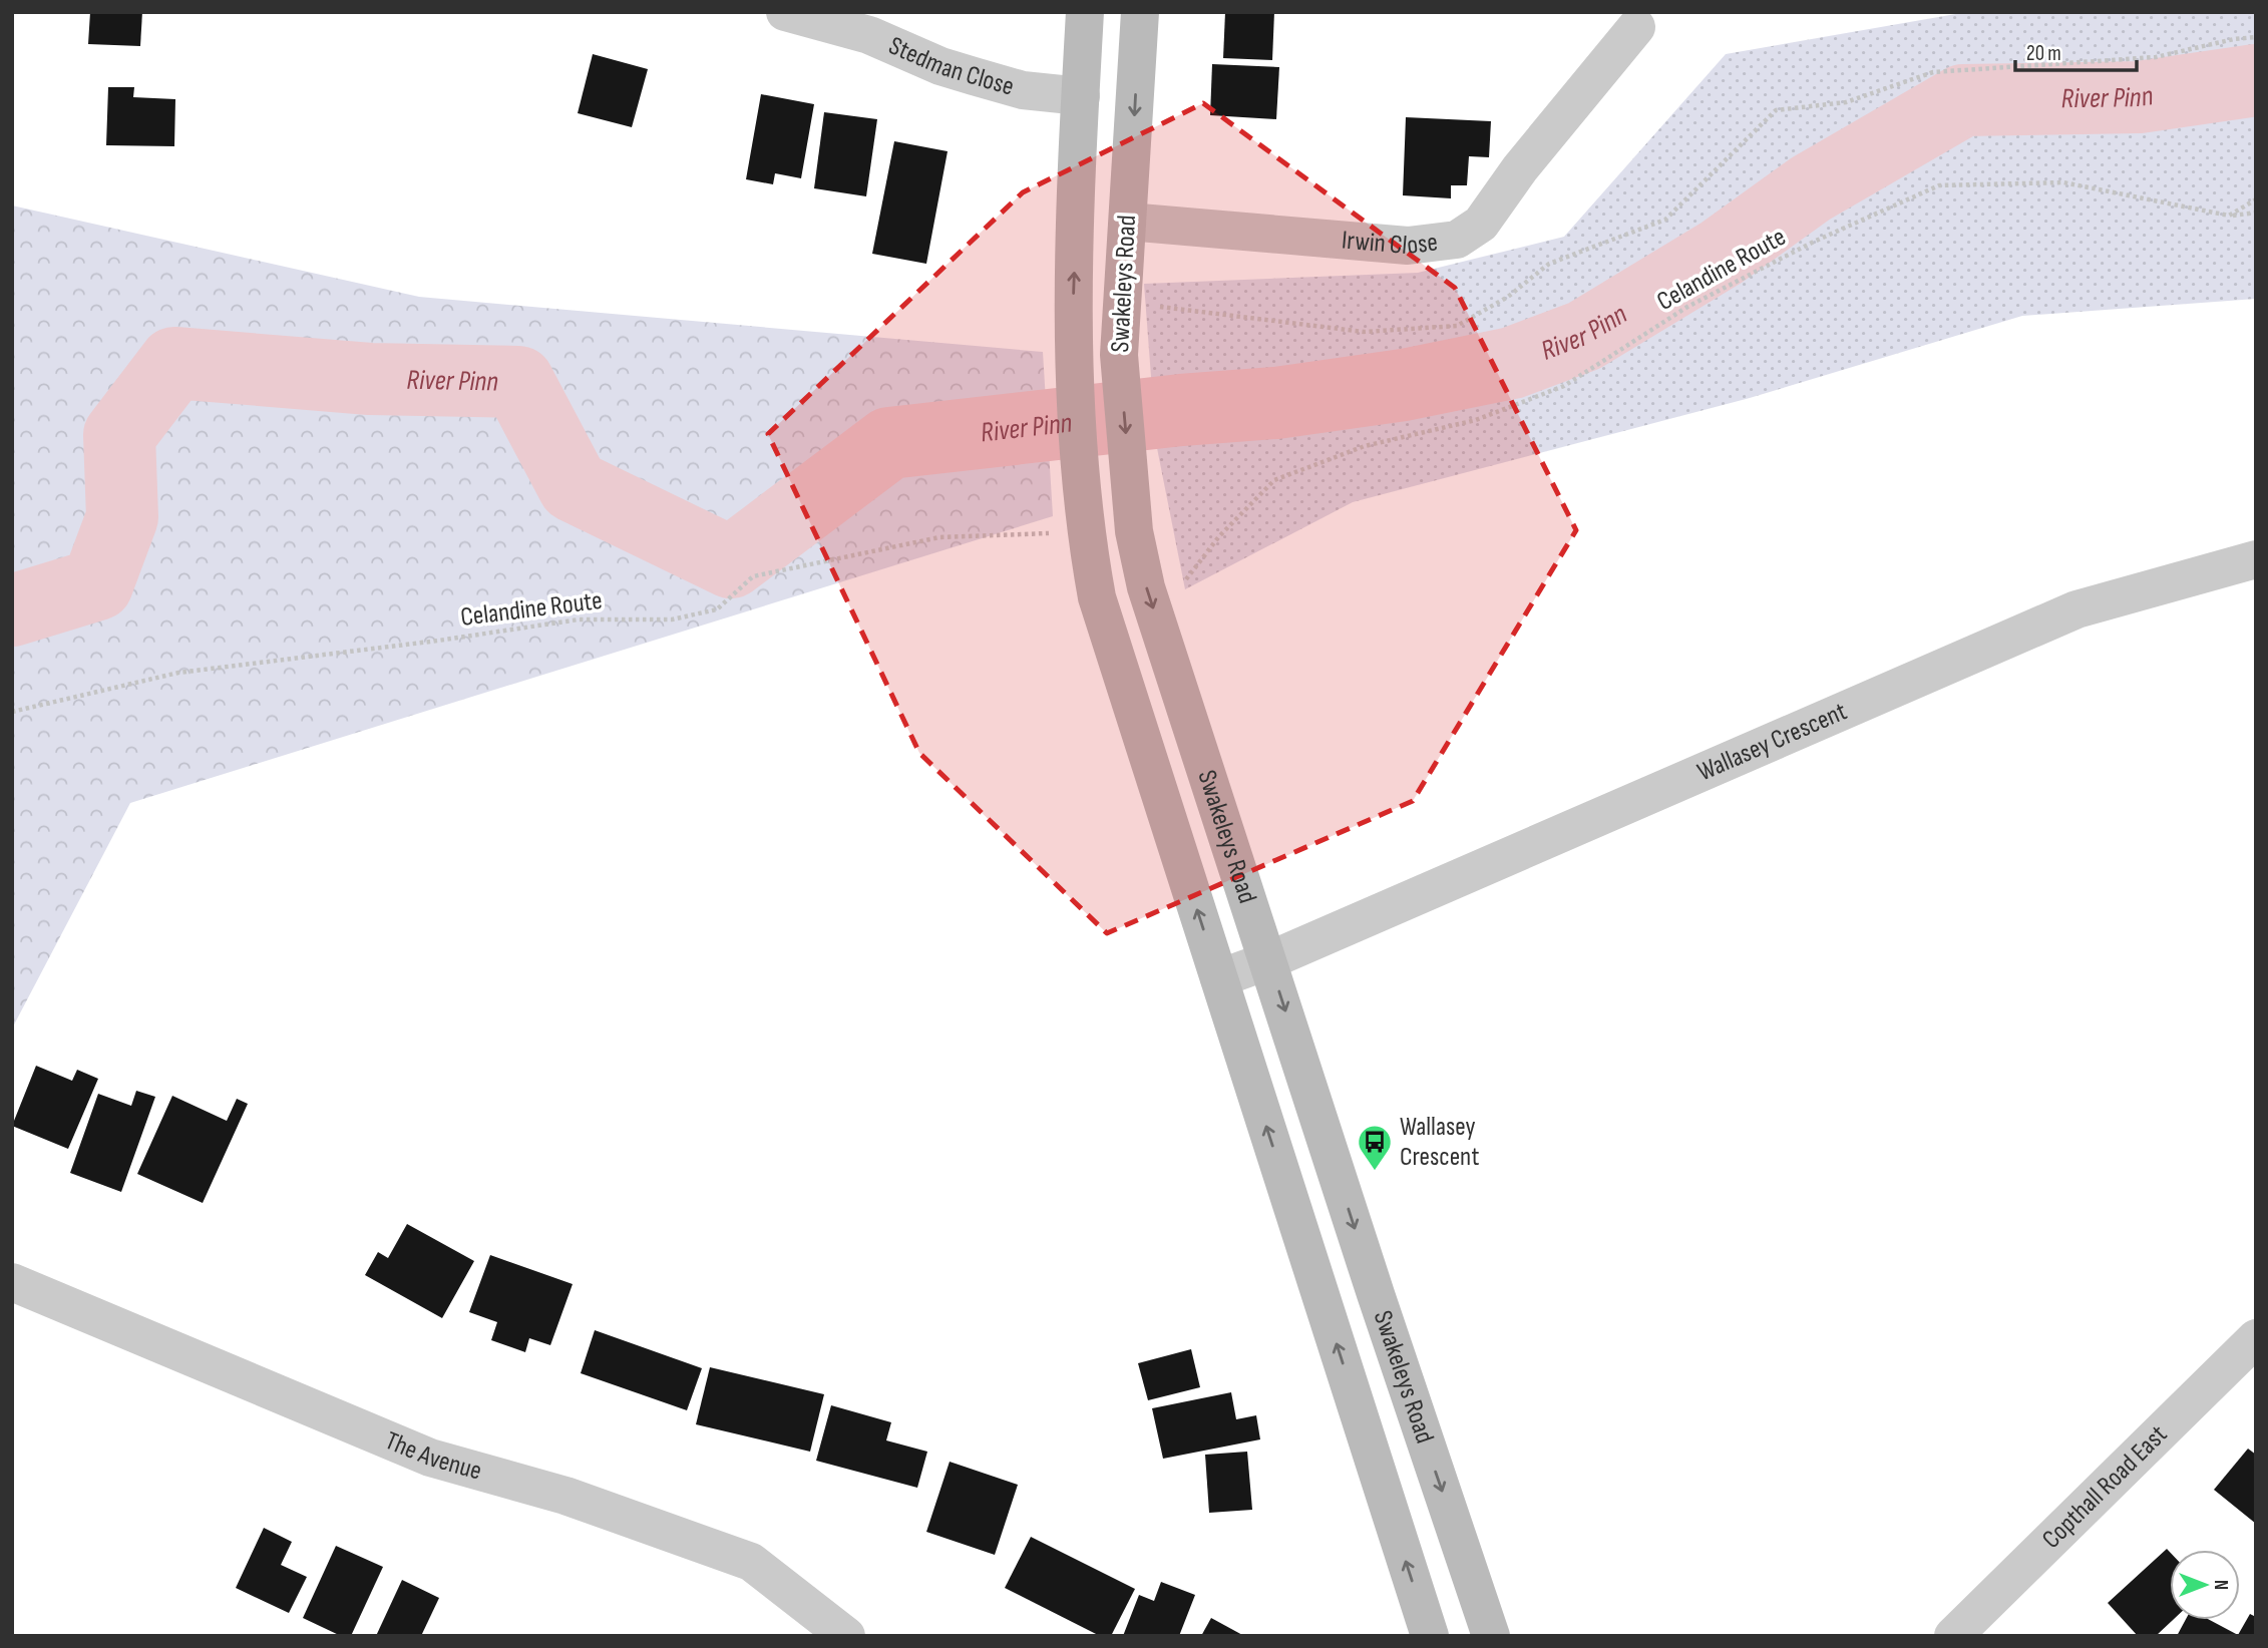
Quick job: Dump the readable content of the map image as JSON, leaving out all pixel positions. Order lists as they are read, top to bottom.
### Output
{
  "streets": {
    "main road": ["Swakeleys Road"],
    "street": [
      "Stedman Close",
      "Irwin Close",
      "Wallasey Crescent",
      "The Avenue",
      "Copthall Road East"
    ],
    "path": ["Celandine Route"]
  },
  "crossings": [
    ["Stedman Close", "Swakeleys Road"],
    ["Irwin Close", "Swakeleys Road"],
    ["Celandine Route", "Swakeleys Road"],
    ["Swakeleys Road", "Wallasey Crescent"]
  ],
  "water": ["River Pinn"],
  "places": {
    "bus stop": ["Wallasey Crescent"]
  },
  "scale_bar": "20 m",
  "north": "right"
}
